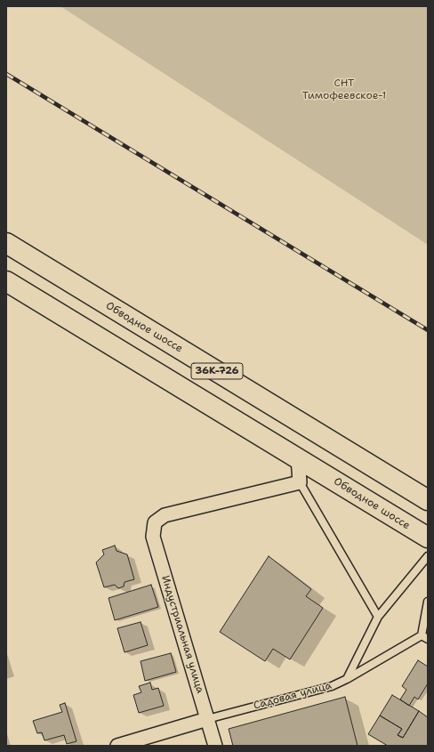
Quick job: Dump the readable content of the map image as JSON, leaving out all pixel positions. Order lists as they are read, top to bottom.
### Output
{
  "streets": {
    "main road": ["Обводное шоссе", "36К-726"],
    "street": ["Индустриальная улица", "Садовая улица"]
  },
  "crossings": [
    ["Индустриальная улица", "Садовая улица"]
  ],
  "parks": ["СНТ Тимофеевское-1"]
}
